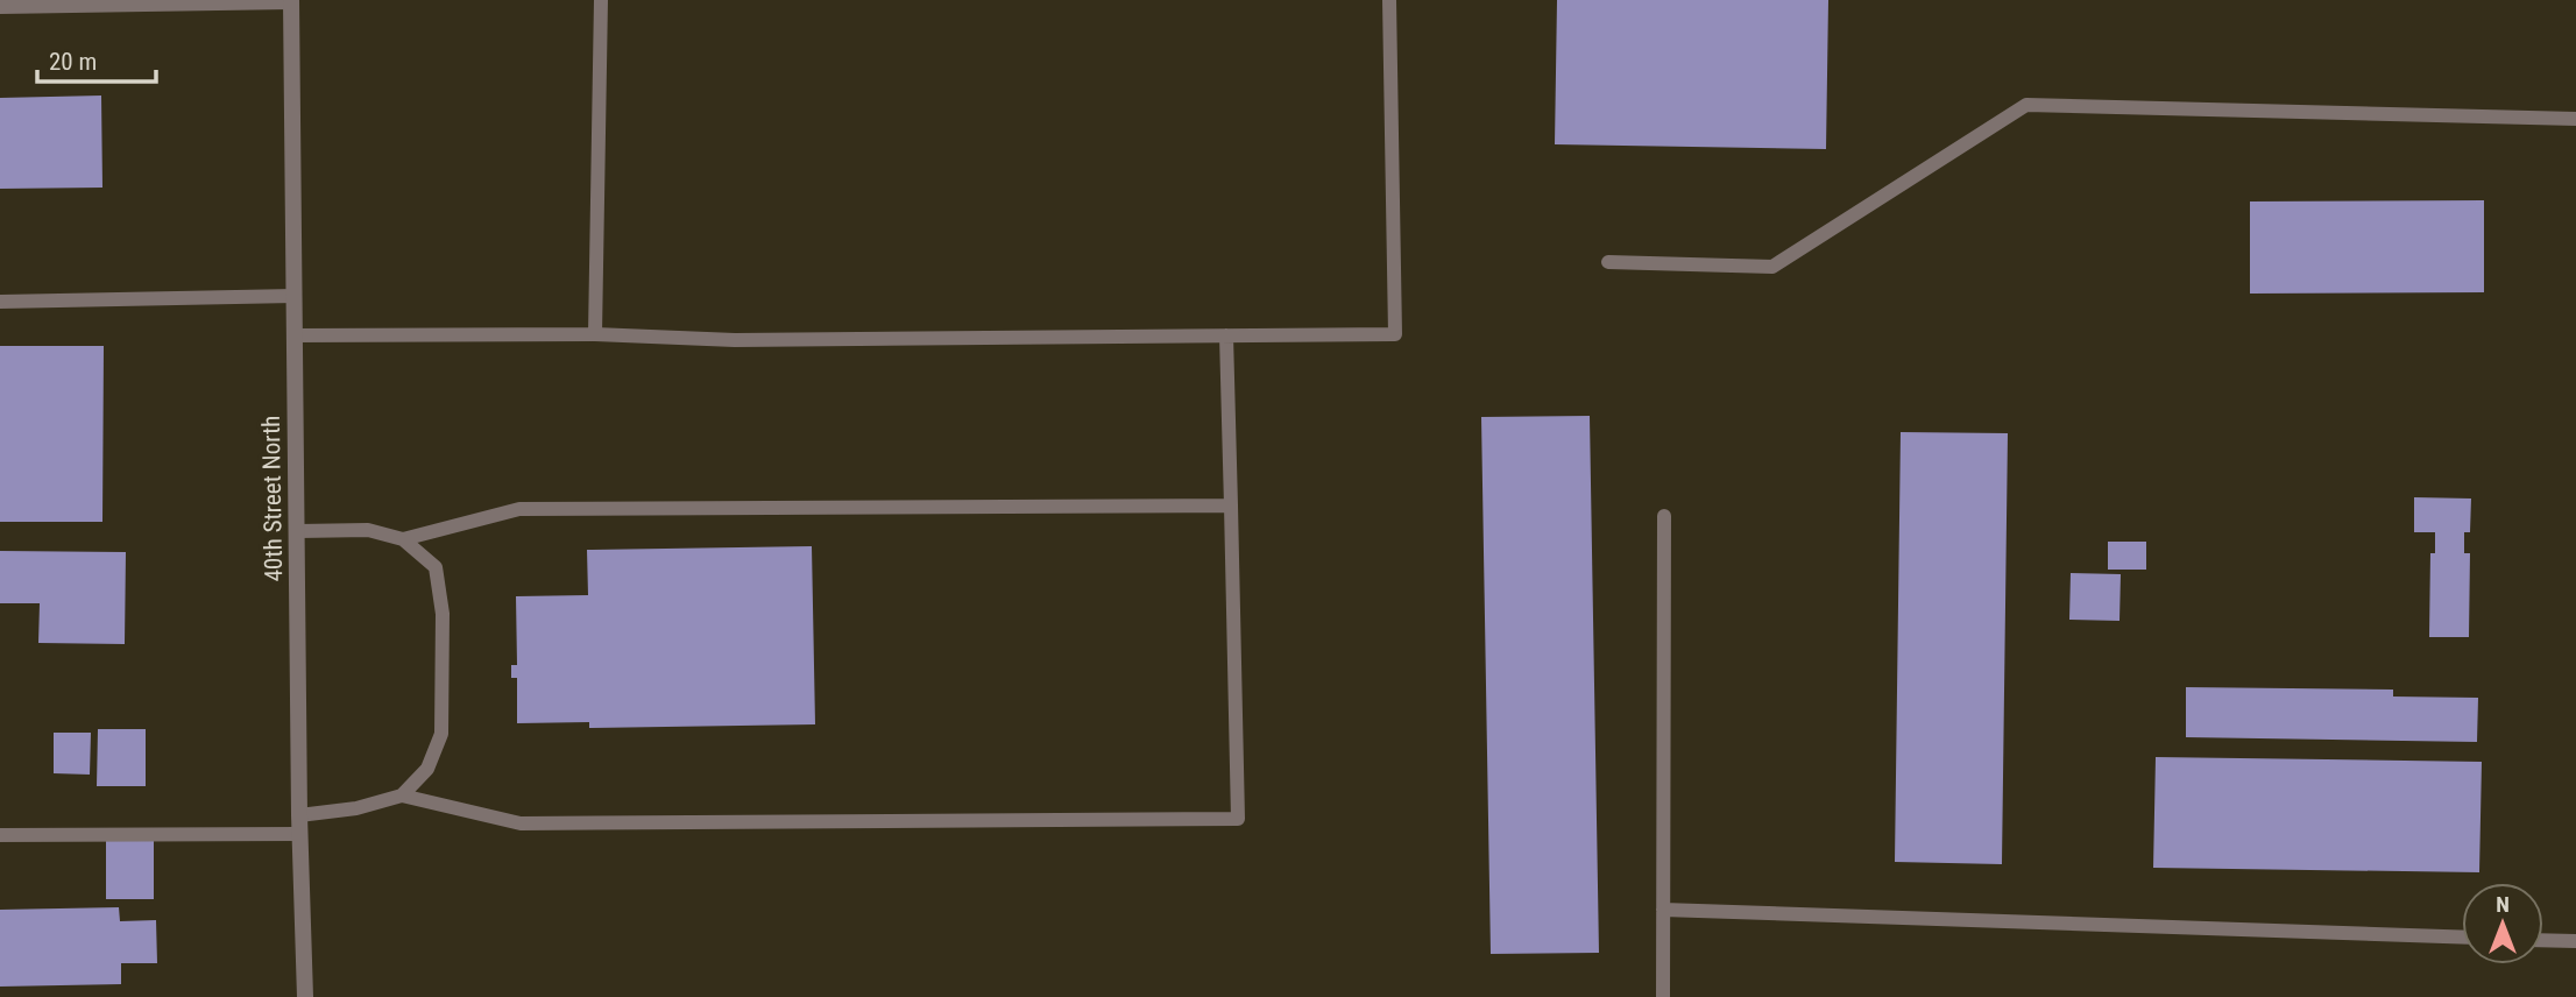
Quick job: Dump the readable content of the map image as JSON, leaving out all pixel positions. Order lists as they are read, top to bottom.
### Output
{
  "streets": {
    "street": ["40th Street North"]
  },
  "scale_bar": "20 m",
  "north": "top"
}
